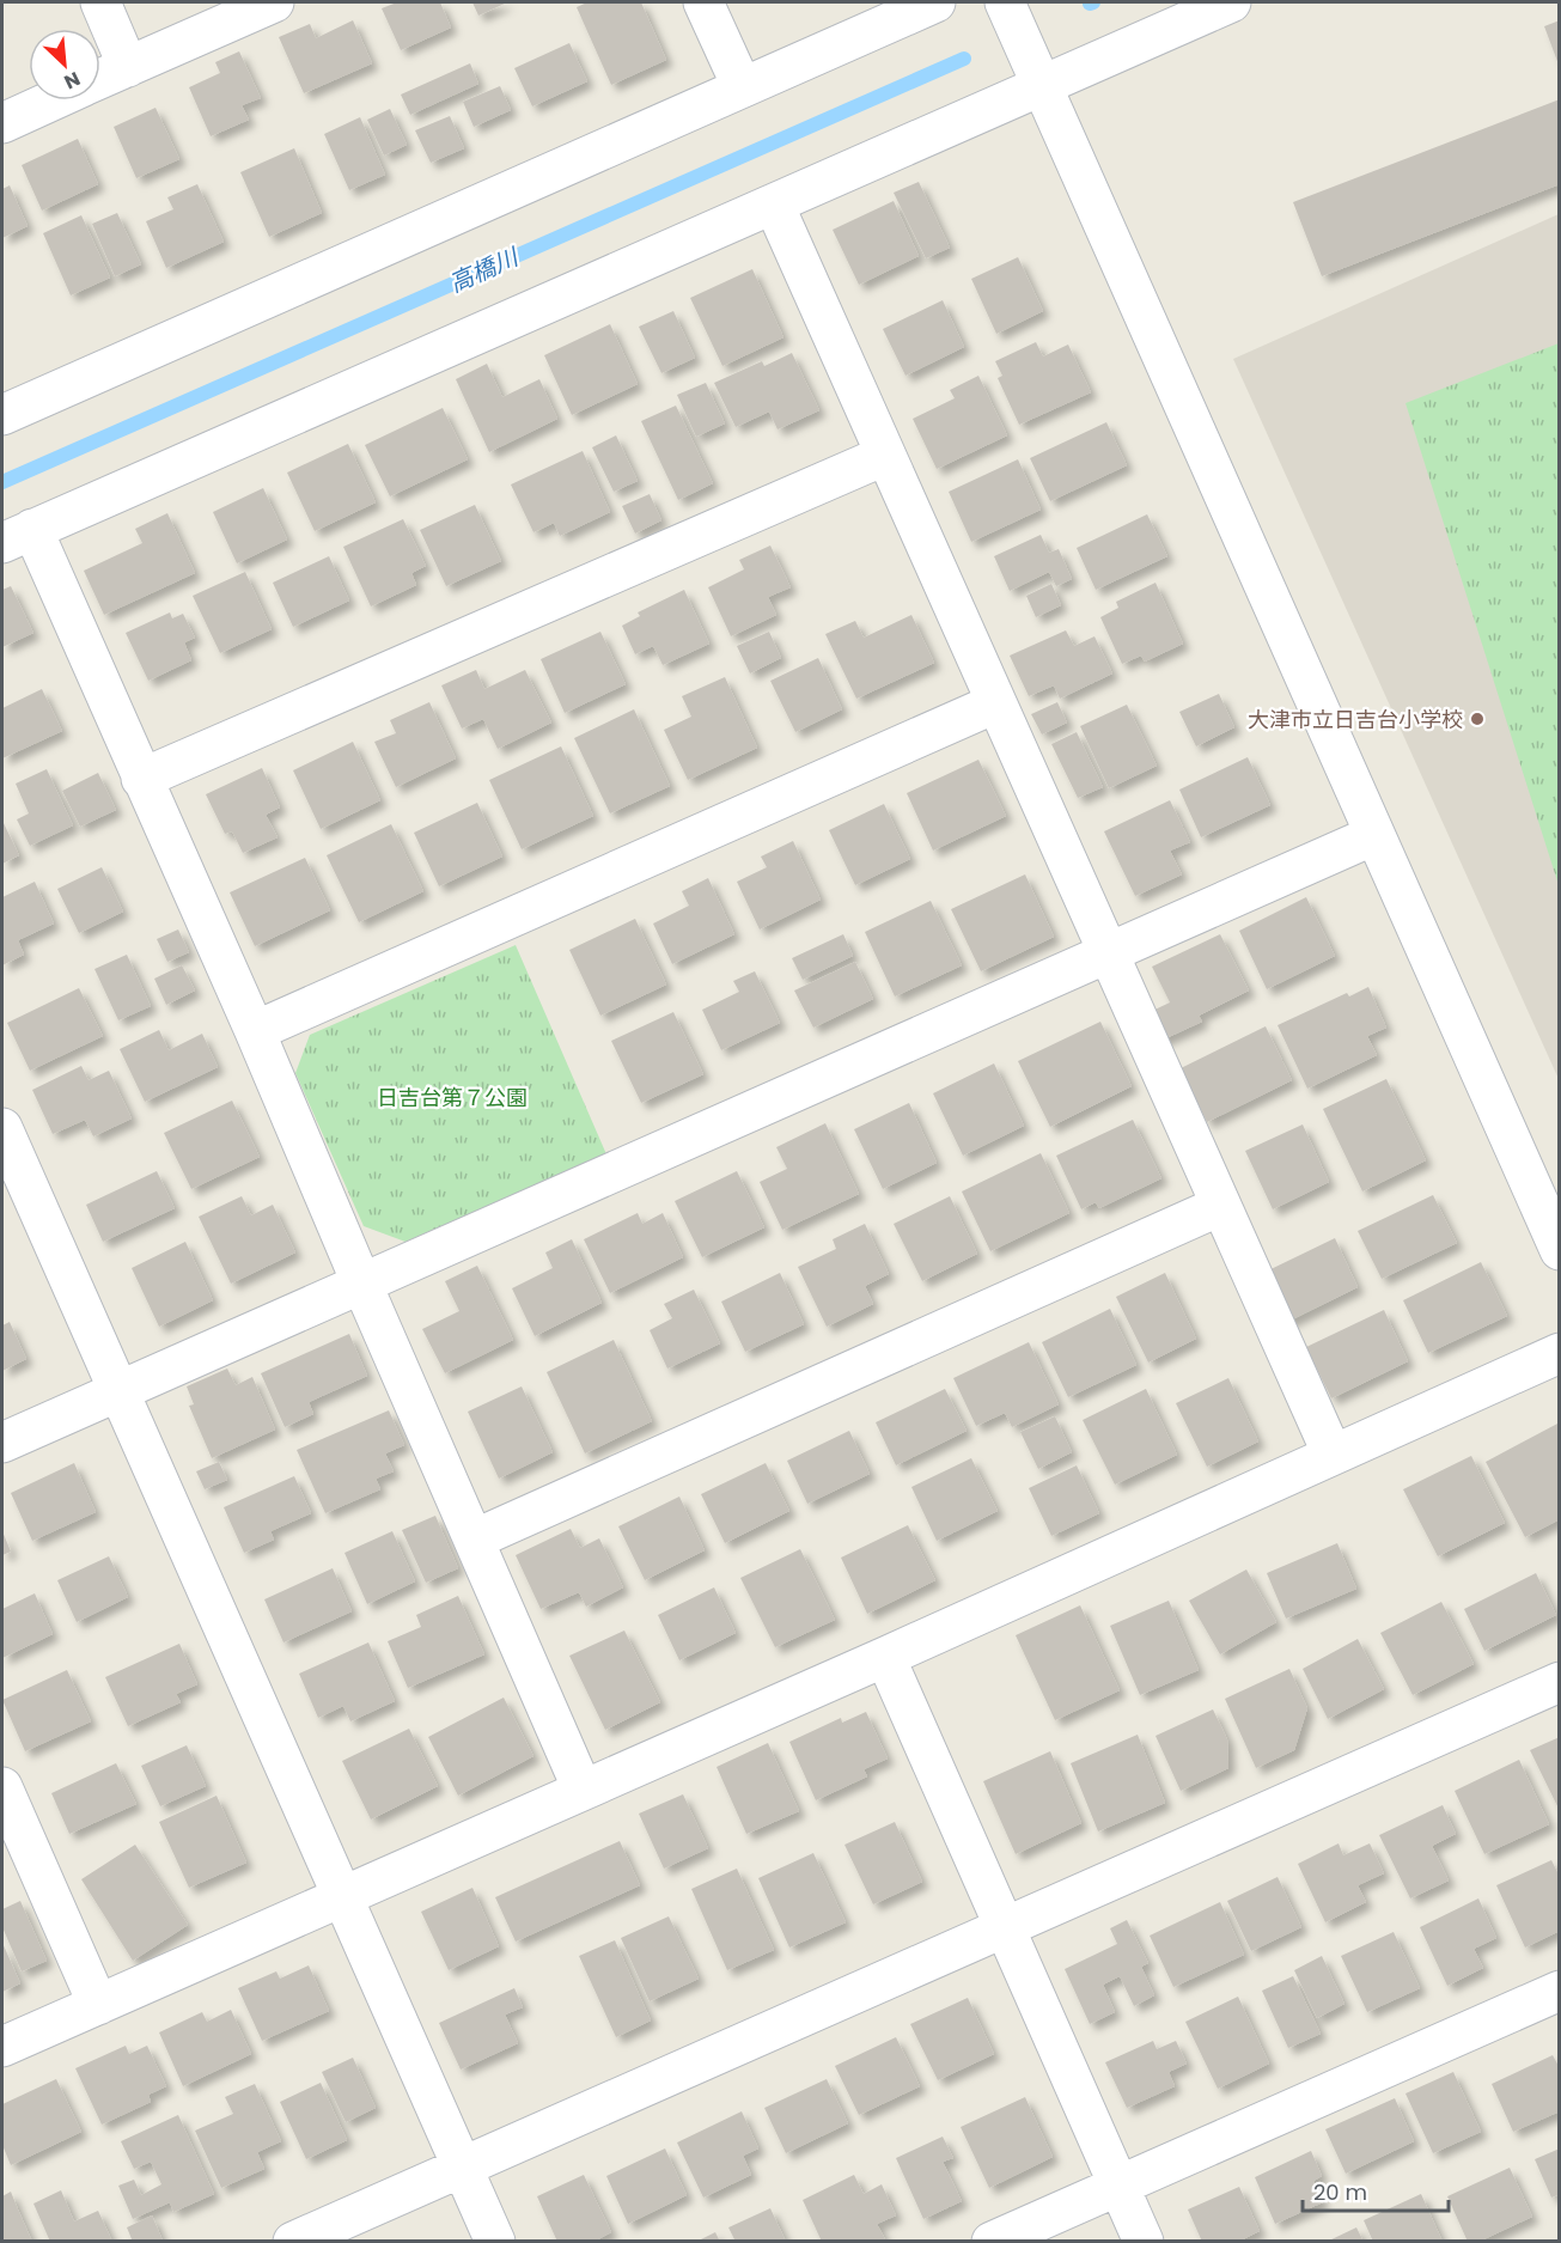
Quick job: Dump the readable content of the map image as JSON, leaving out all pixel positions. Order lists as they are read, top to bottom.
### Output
{
  "water": ["高橋川"],
  "parks": ["日吉台第７公園"],
  "places": ["大津市立日吉台小学校"],
  "scale_bar": "20 m",
  "north": "bottom right"
}
